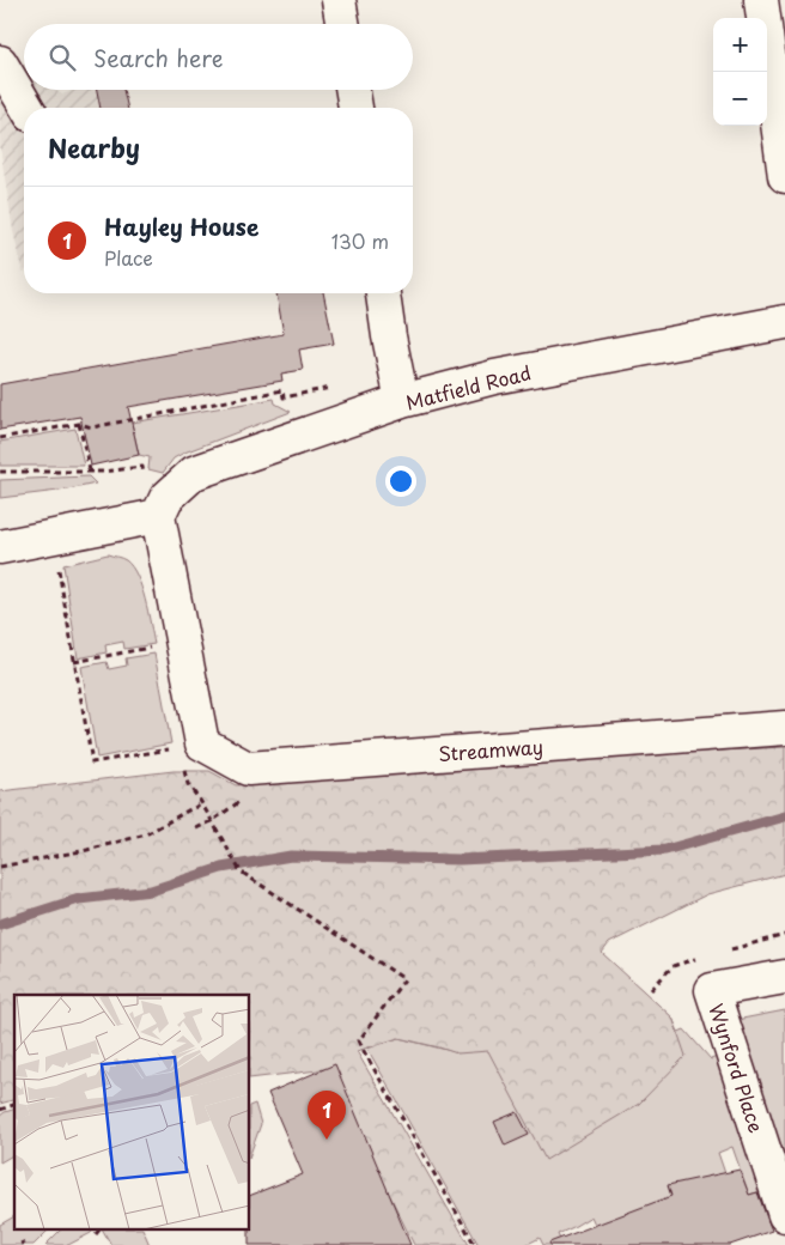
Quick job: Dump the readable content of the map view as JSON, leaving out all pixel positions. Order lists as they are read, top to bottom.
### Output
{
  "streets": {
    "street": ["Matfield Road", "Streamway", "Wynford Place"]
  },
  "page": {
    "map_buttons": ["+", "−"],
    "search": "Search here",
    "heading": "Nearby",
    "list": [
      {
        "mark": "1",
        "name": "Hayley House",
        "note": "Place",
        "value": "130 m"
      }
    ],
    "pins": "1"
  }
}
